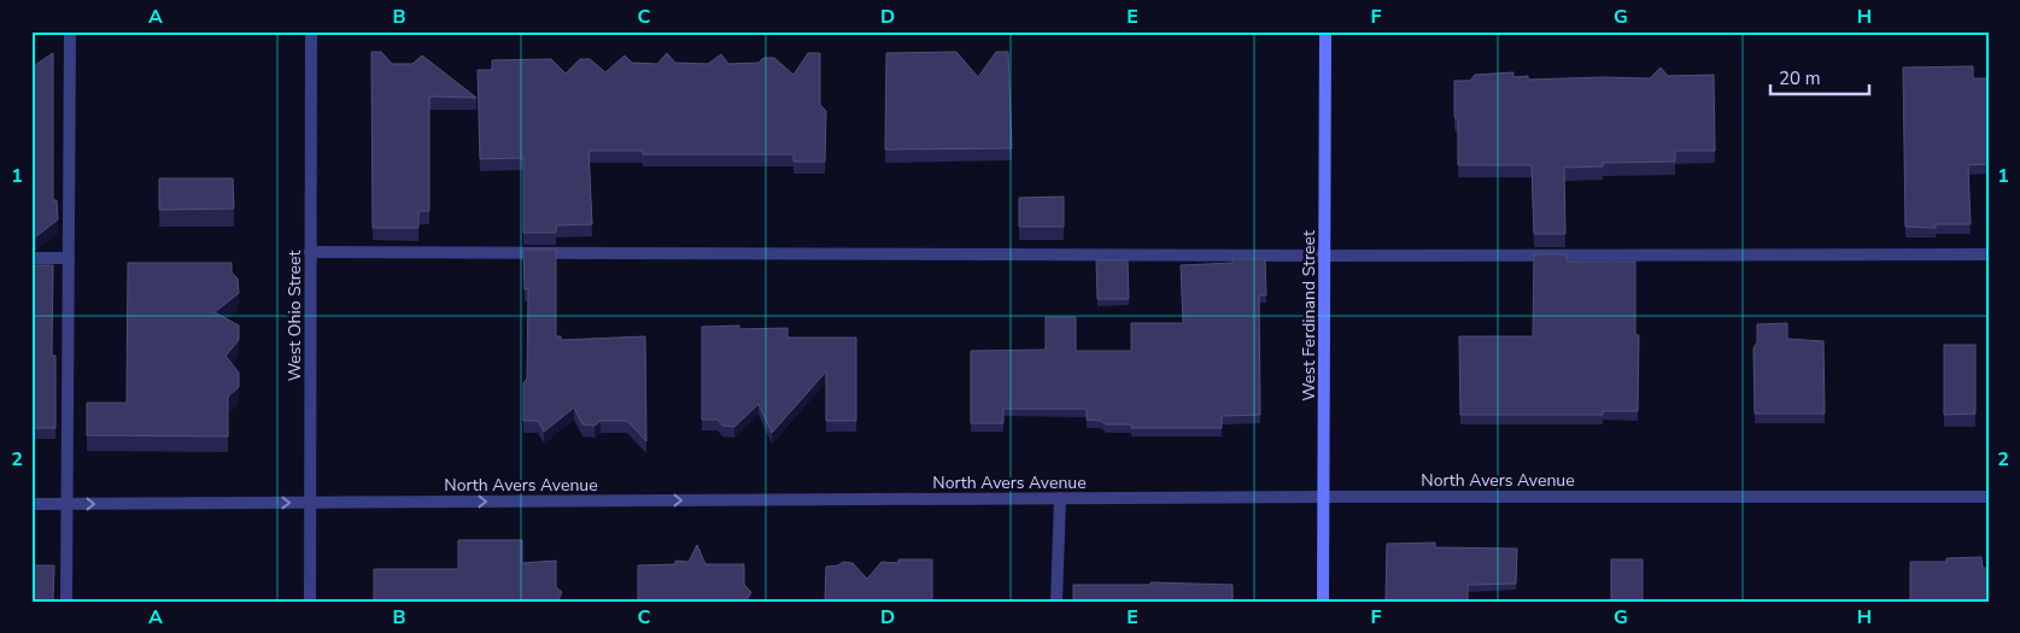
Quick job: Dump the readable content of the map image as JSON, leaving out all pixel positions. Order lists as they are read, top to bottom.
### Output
{
  "streets": {
    "street": ["West Ohio Street", "West Ferdinand Street", "North Avers Avenue"]
  },
  "crossings": [
    ["West Ohio Street", "North Avers Avenue"],
    ["West Ferdinand Street", "North Avers Avenue"]
  ],
  "one_way": ["North Avers Avenue"],
  "scale_bar": "20 m",
  "grid": {
    "columns": [
      "A",
      "B",
      "C",
      "D",
      "E",
      "F",
      "G",
      "H"
    ],
    "rows": ["1", "2"]
  }
}
